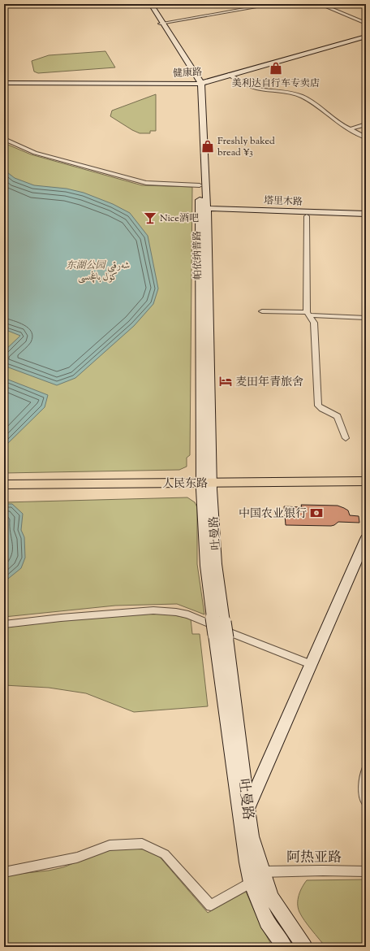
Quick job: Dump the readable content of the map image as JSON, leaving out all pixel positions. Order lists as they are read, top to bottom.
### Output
{
  "streets": {
    "main road": [
      "健康路",
      "塔里木路",
      "帕依纳普路",
      "人民东路",
      "吐曼路"
    ],
    "street": ["阿热亚路"]
  },
  "crossings": [
    ["健康路", "帕依纳普路"],
    ["塔里木路", "帕依纳普路"],
    ["帕依纳普路", "人民东路"],
    ["帕依纳普路", "吐曼路"],
    ["人民东路", "吐曼路"],
    ["吐曼路", "阿热亚路"]
  ],
  "parks": ["东湖公园 شەرقىي كۆل باغچىسى"],
  "places": {
    "shop": ["美利达自行车专卖店", "Freshly baked bread ¥3"],
    "bar": ["Nice酒吧"],
    "hotel": ["麦田年青旅舍"],
    "bank": ["中国农业银行"]
  }
}
